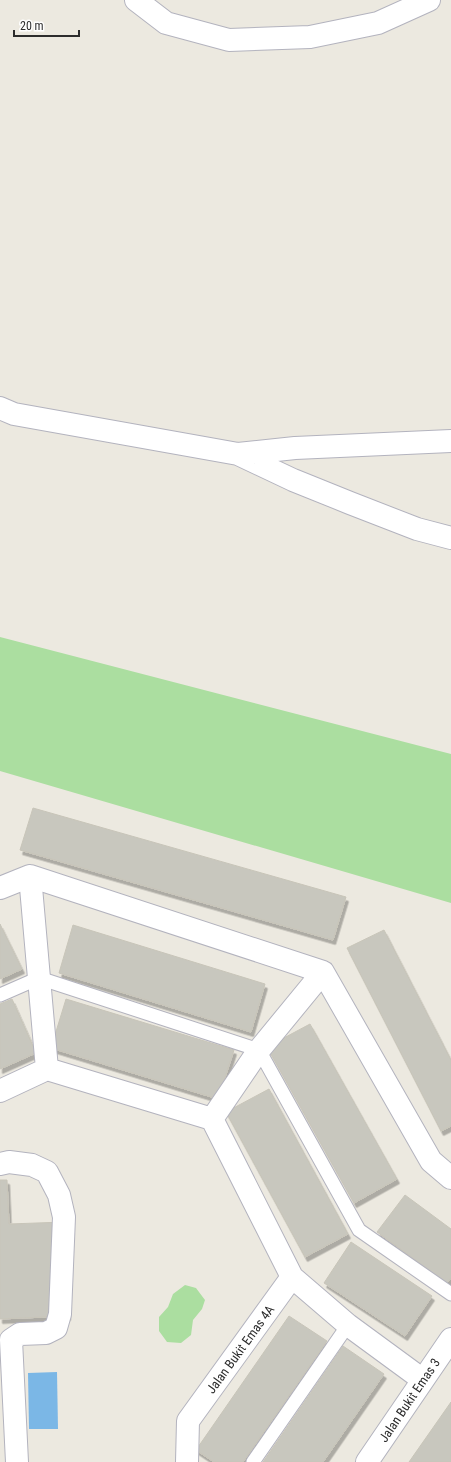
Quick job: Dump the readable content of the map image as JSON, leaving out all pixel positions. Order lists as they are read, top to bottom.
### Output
{
  "streets": {
    "street": ["Jalan Bukit Emas 4A", "Jalan Bukit Emas 3"]
  },
  "scale_bar": "20 m"
}
